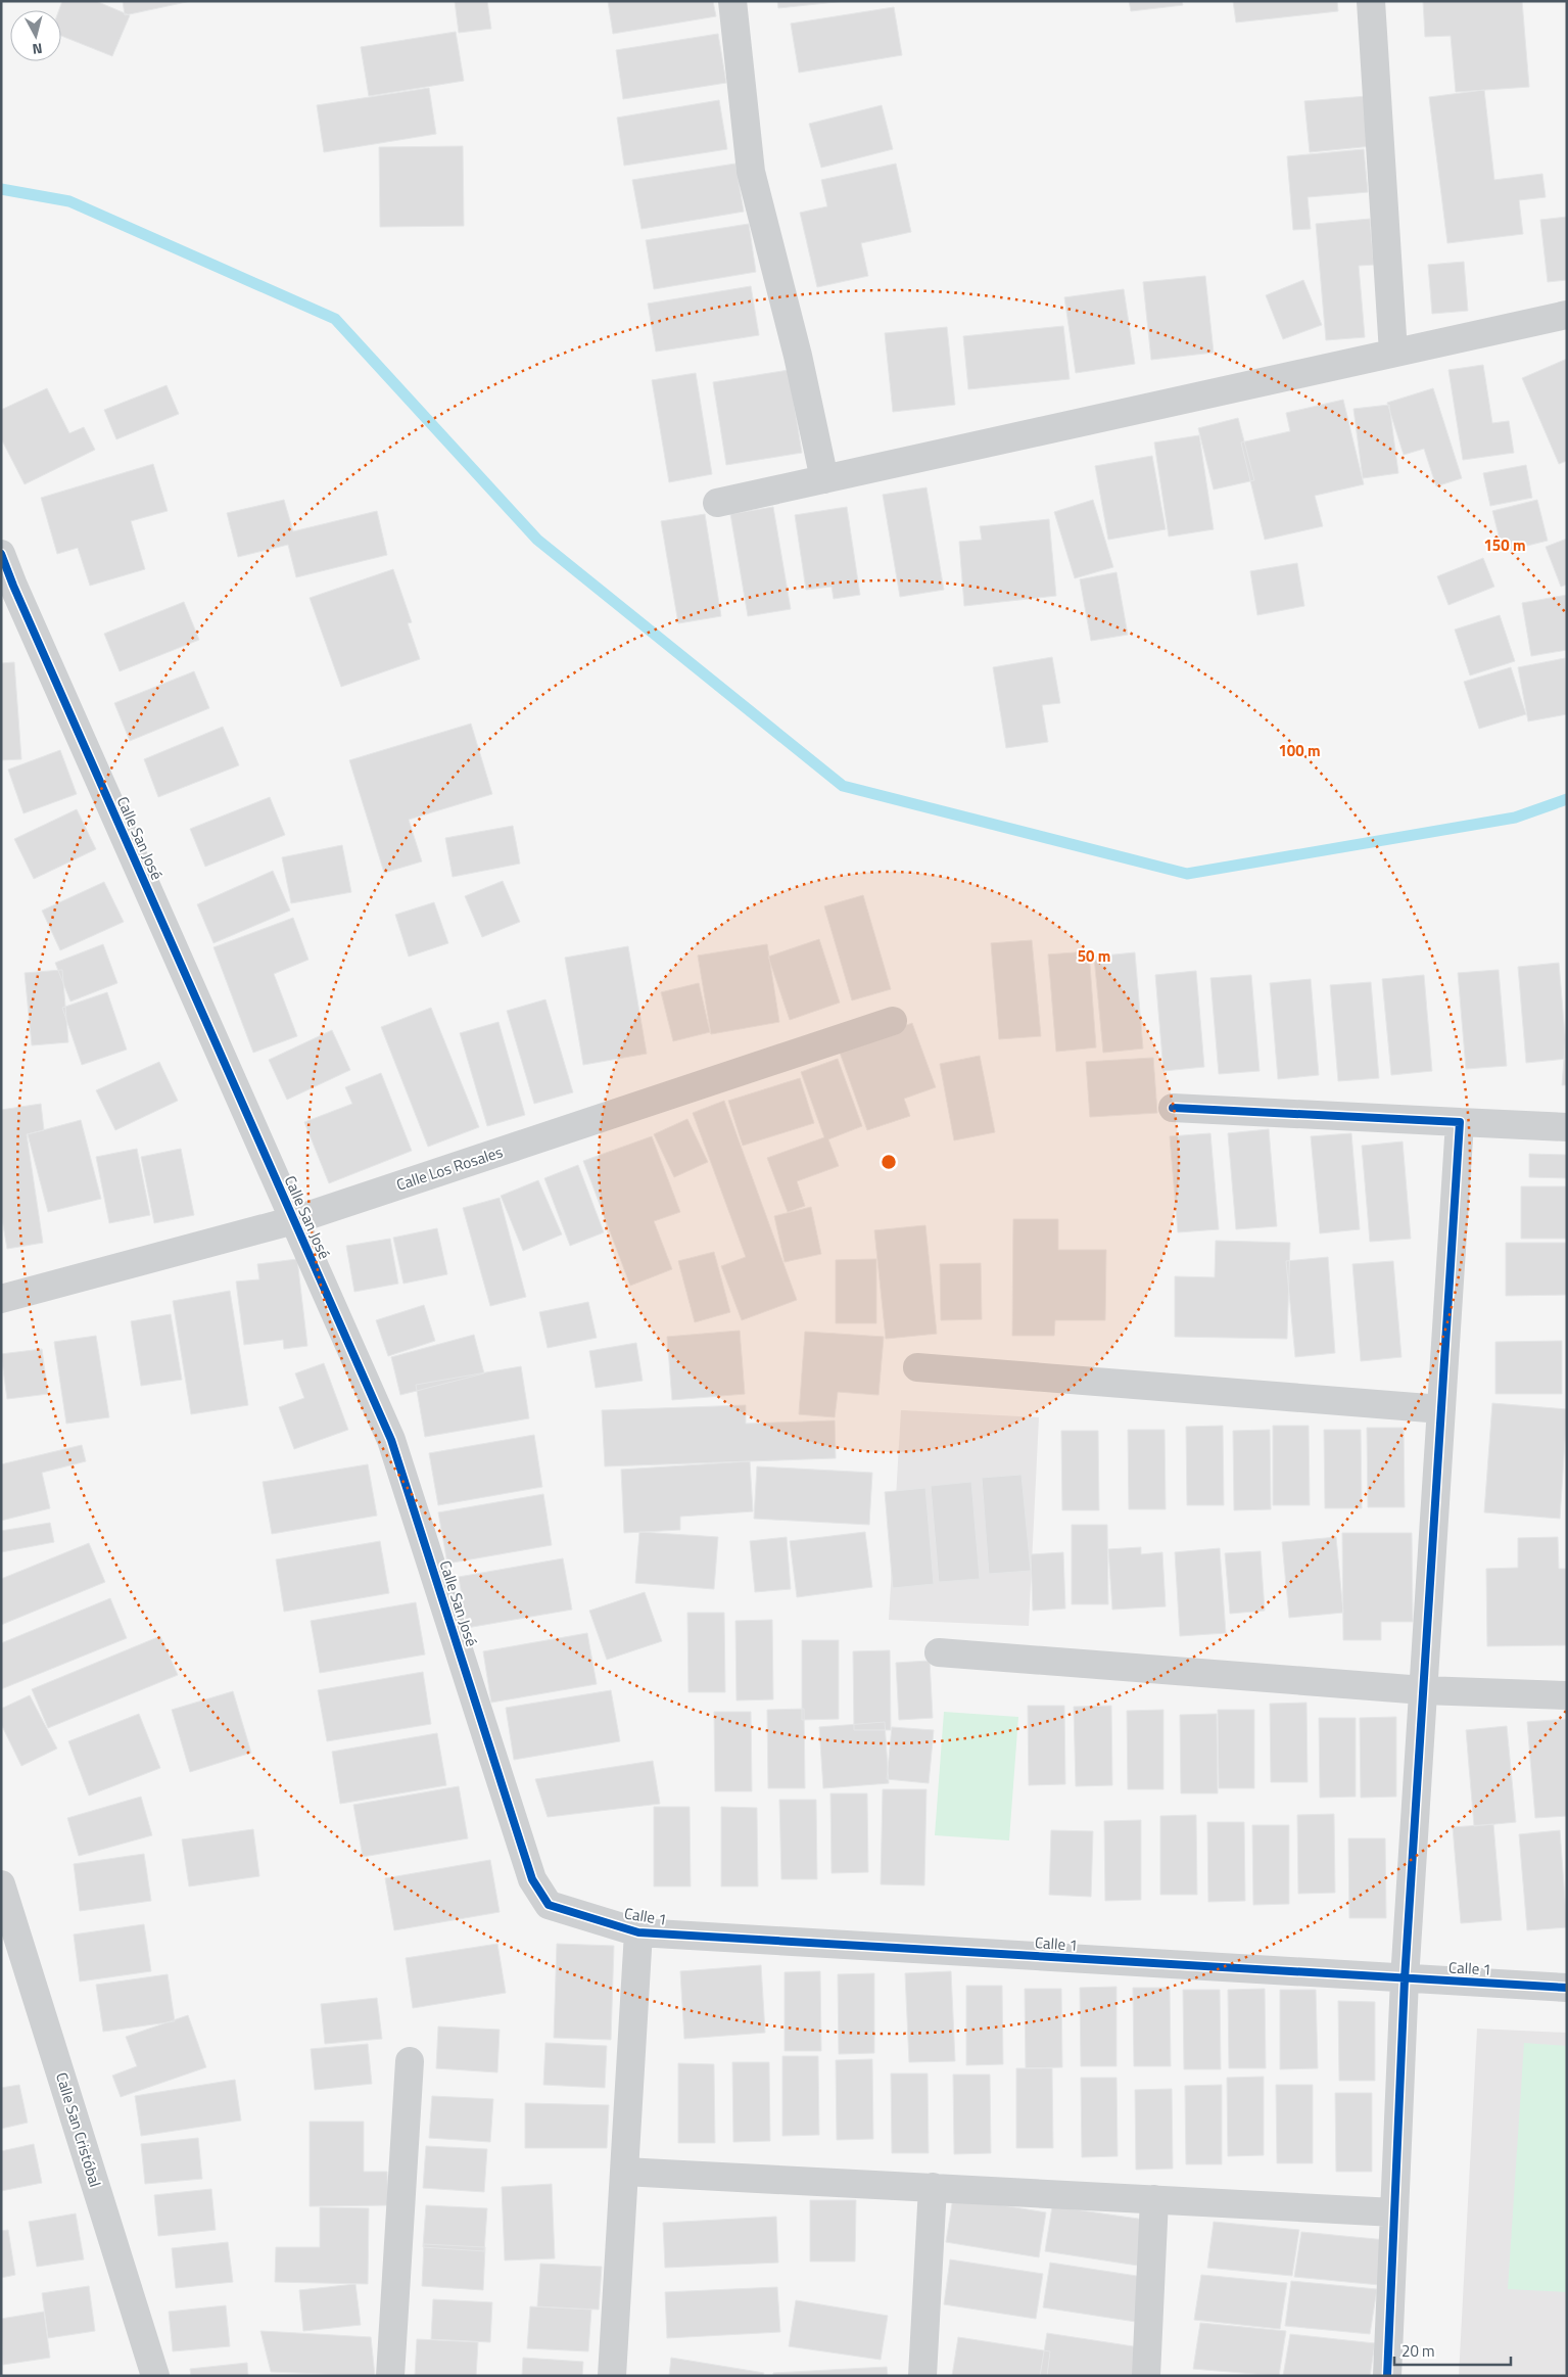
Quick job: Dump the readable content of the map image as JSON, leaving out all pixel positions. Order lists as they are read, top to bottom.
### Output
{
  "streets": {
    "street": [
      "Calle San José",
      "Calle Los Rosales",
      "Calle 1",
      "Calle San Cristóbal"
    ]
  },
  "crossings": [
    ["Calle San José", "Calle Los Rosales"],
    ["Calle San José", "Calle 1"]
  ],
  "scale_bar": "20 m",
  "north": "bottom",
  "rings": ["150 m", "100 m", "50 m"]
}
